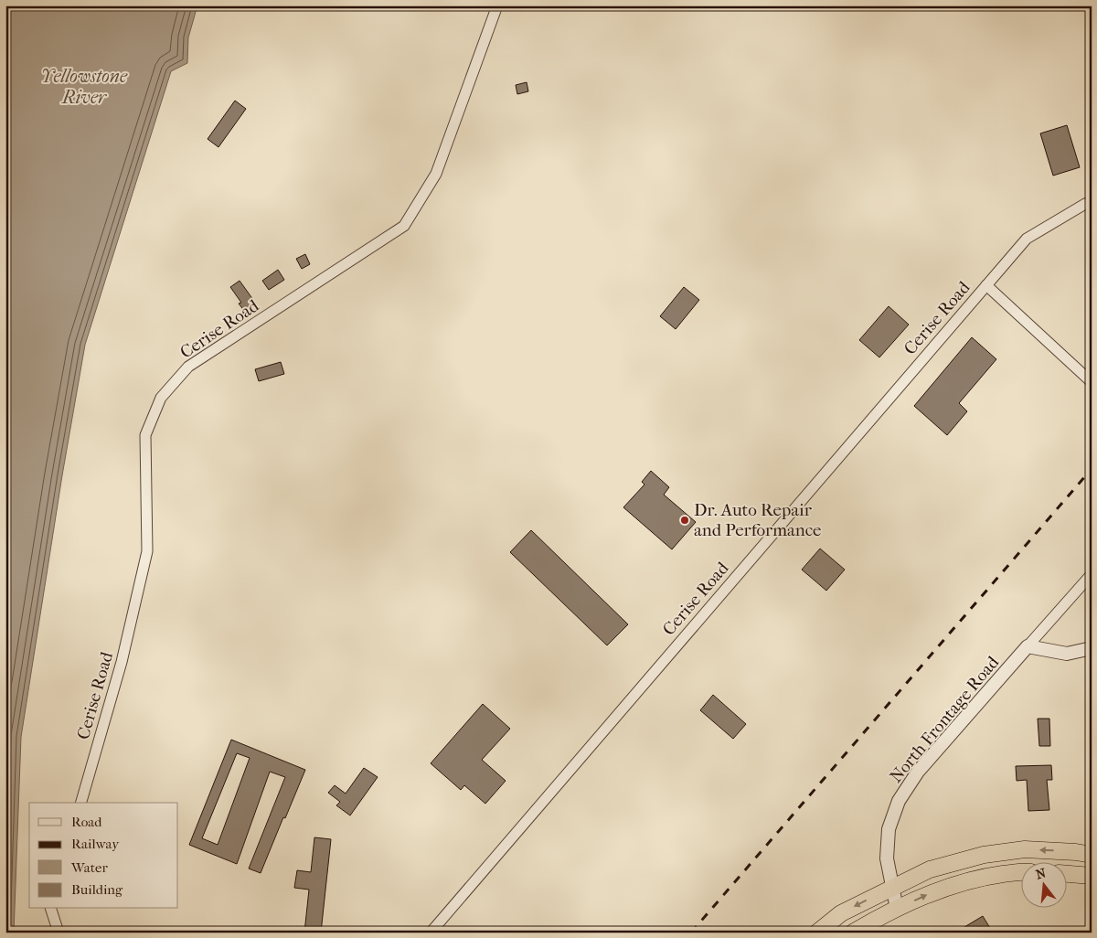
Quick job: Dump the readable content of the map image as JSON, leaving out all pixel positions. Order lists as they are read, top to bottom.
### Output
{
  "streets": {
    "street": ["Cerise Road", "North Frontage Road"]
  },
  "water": ["Yellowstone River"],
  "places": ["Dr. Auto Repair and Performance"],
  "legend": [
    "Road",
    "Railway",
    "Water",
    "Building"
  ],
  "north": "top"
}
